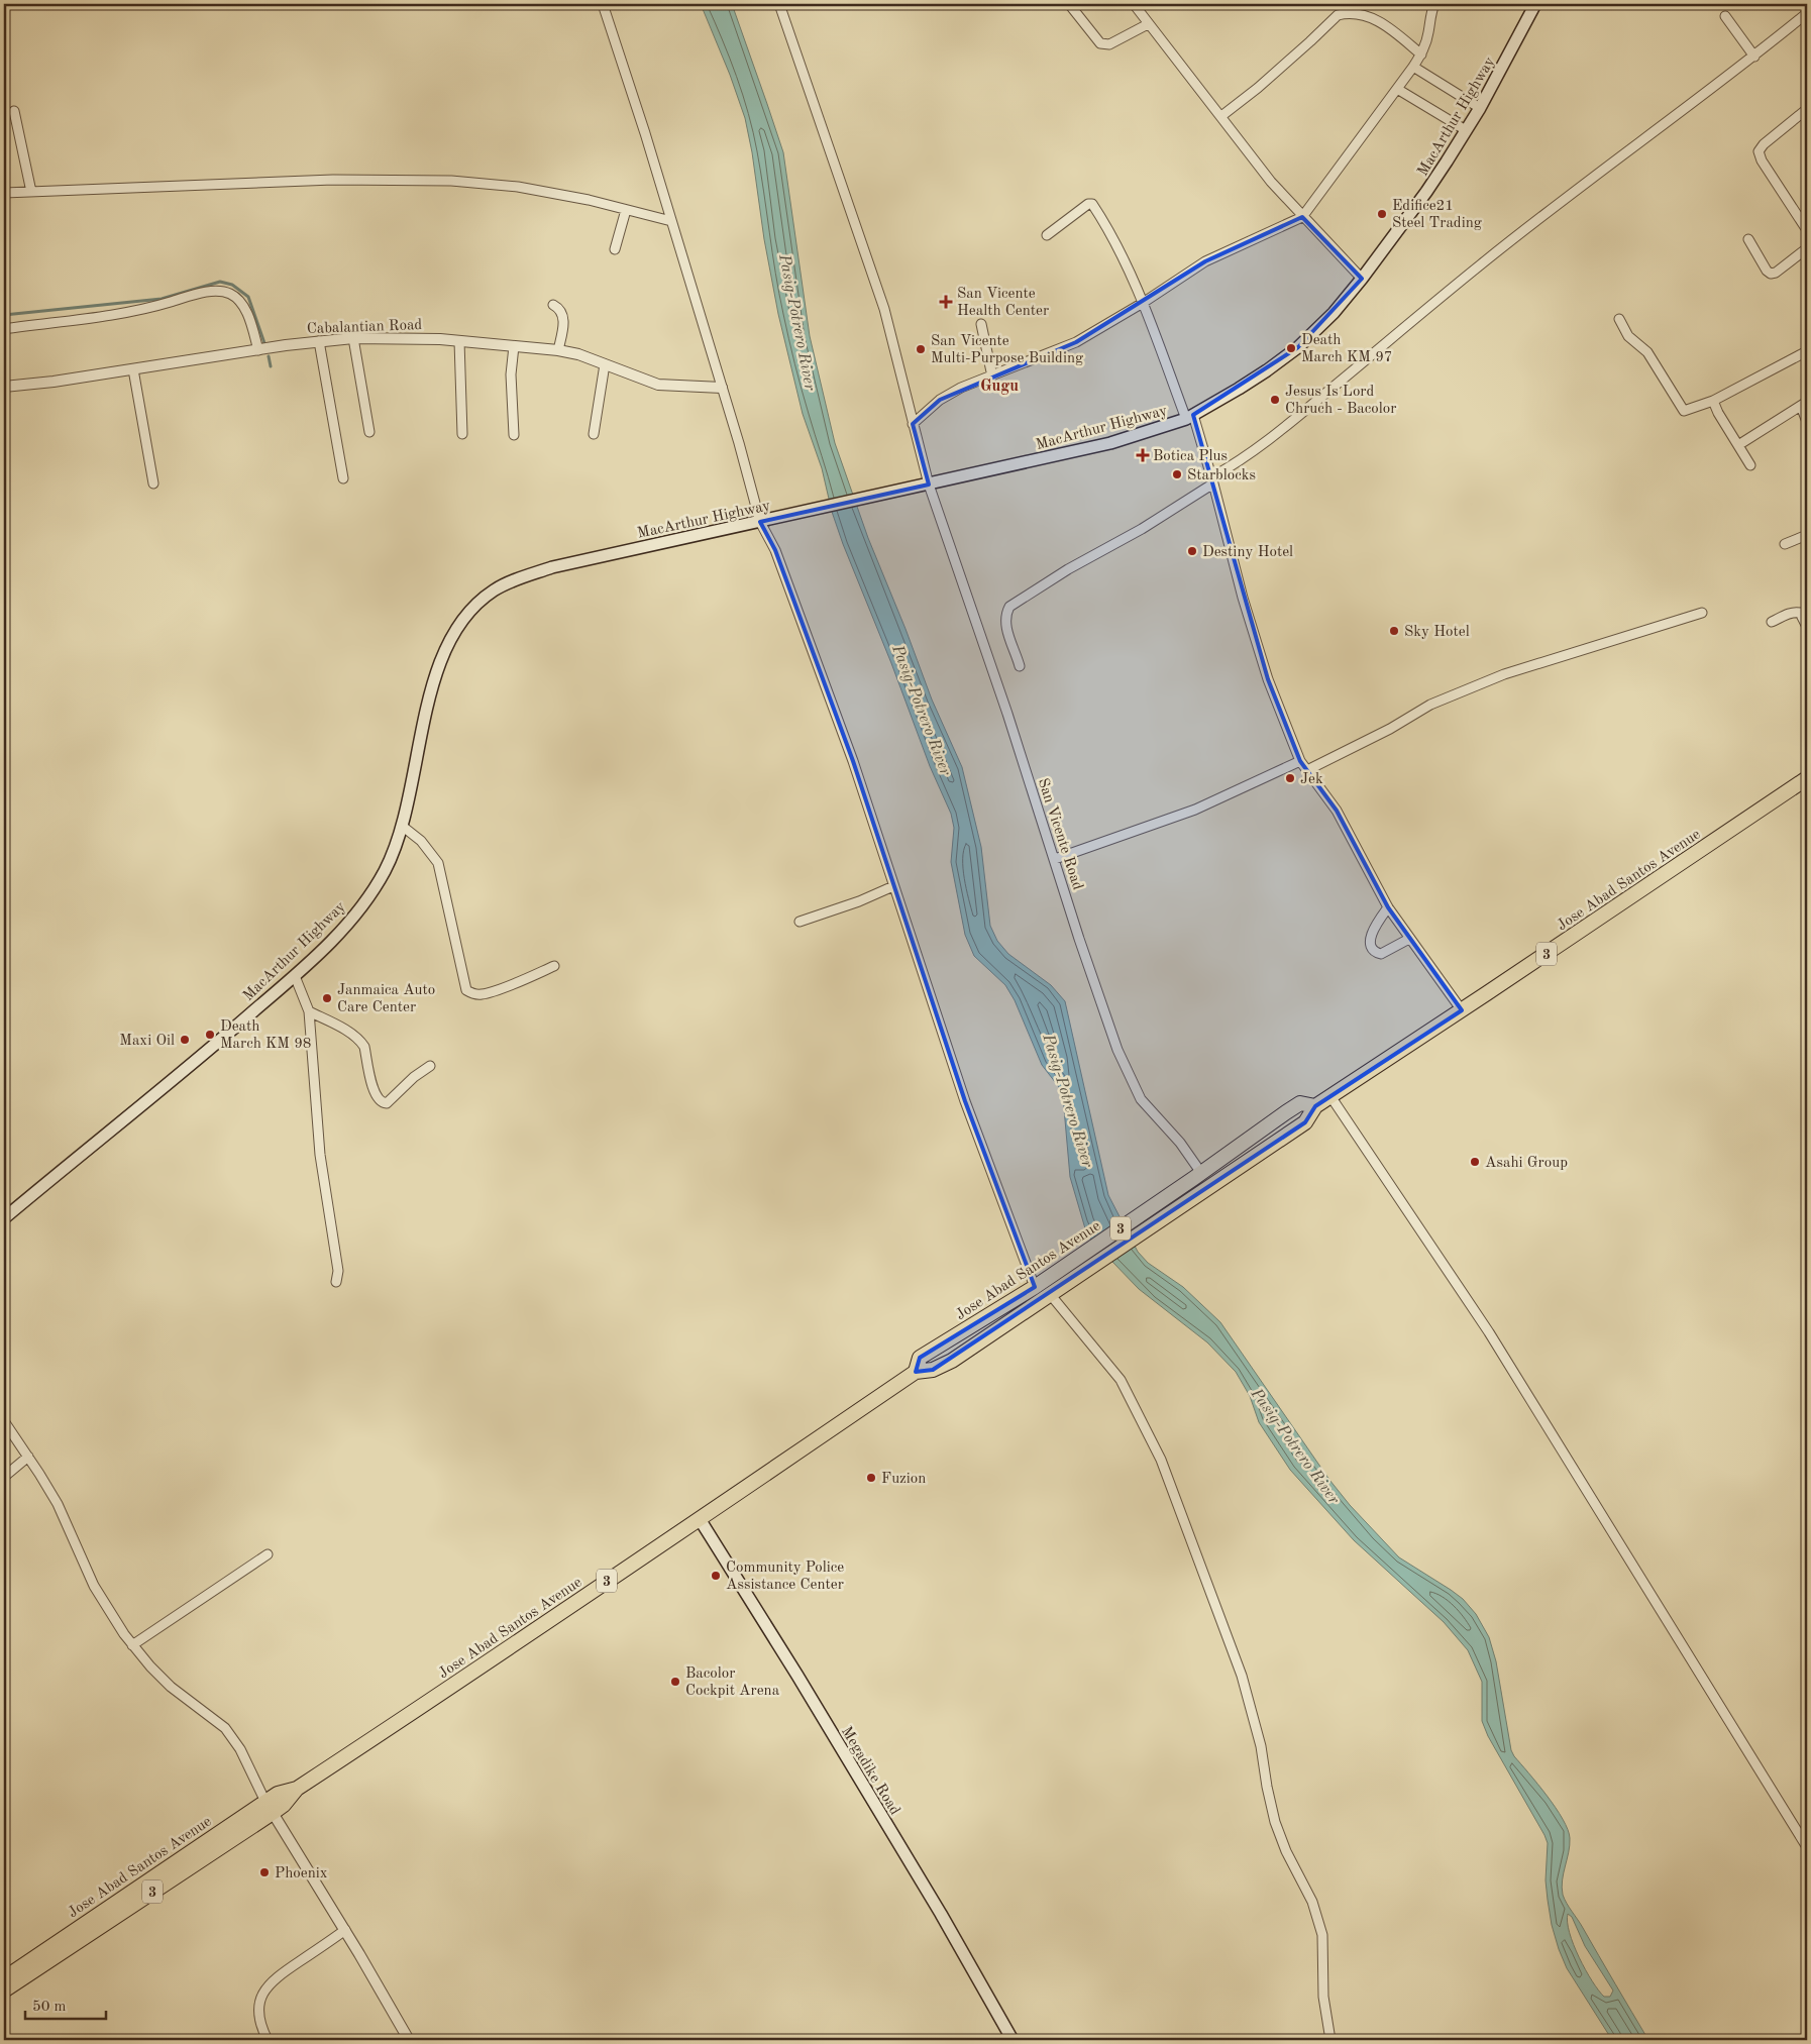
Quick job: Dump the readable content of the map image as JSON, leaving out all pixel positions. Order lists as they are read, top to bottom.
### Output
{
  "streets": {
    "highway": ["Jose Abad Santos Avenue", "3"],
    "main road": ["MacArthur Highway", "Megadike Road"],
    "street": ["Cabalantian Road", "San Vicente Road"]
  },
  "crossings": [
    ["MacArthur Highway", "San Vicente Road"],
    ["San Vicente Road", "Jose Abad Santos Avenue"],
    ["Jose Abad Santos Avenue", "Megadike Road"]
  ],
  "districts": ["Gugu"],
  "water": ["Pasig-Potrero River"],
  "places": {
    "other": [
      "Edifice21 Steel Trading",
      "Death March KM 97",
      "San Vicente Multi-Purpose Building",
      "Jesus Is Lord Chruch - Bacolor",
      "Starblocks",
      "Destiny Hotel",
      "Sky Hotel",
      "Jek",
      "Janmaica Auto Care Center",
      "Death March KM 98",
      "Maxi Oil",
      "Asahi Group",
      "Fuzion",
      "Community Police Assistance Center",
      "Bacolor Cockpit Arena",
      "Phoenix"
    ],
    "health": ["San Vicente Health Center", "Botica Plus"]
  },
  "scale_bar": "50 m"
}
